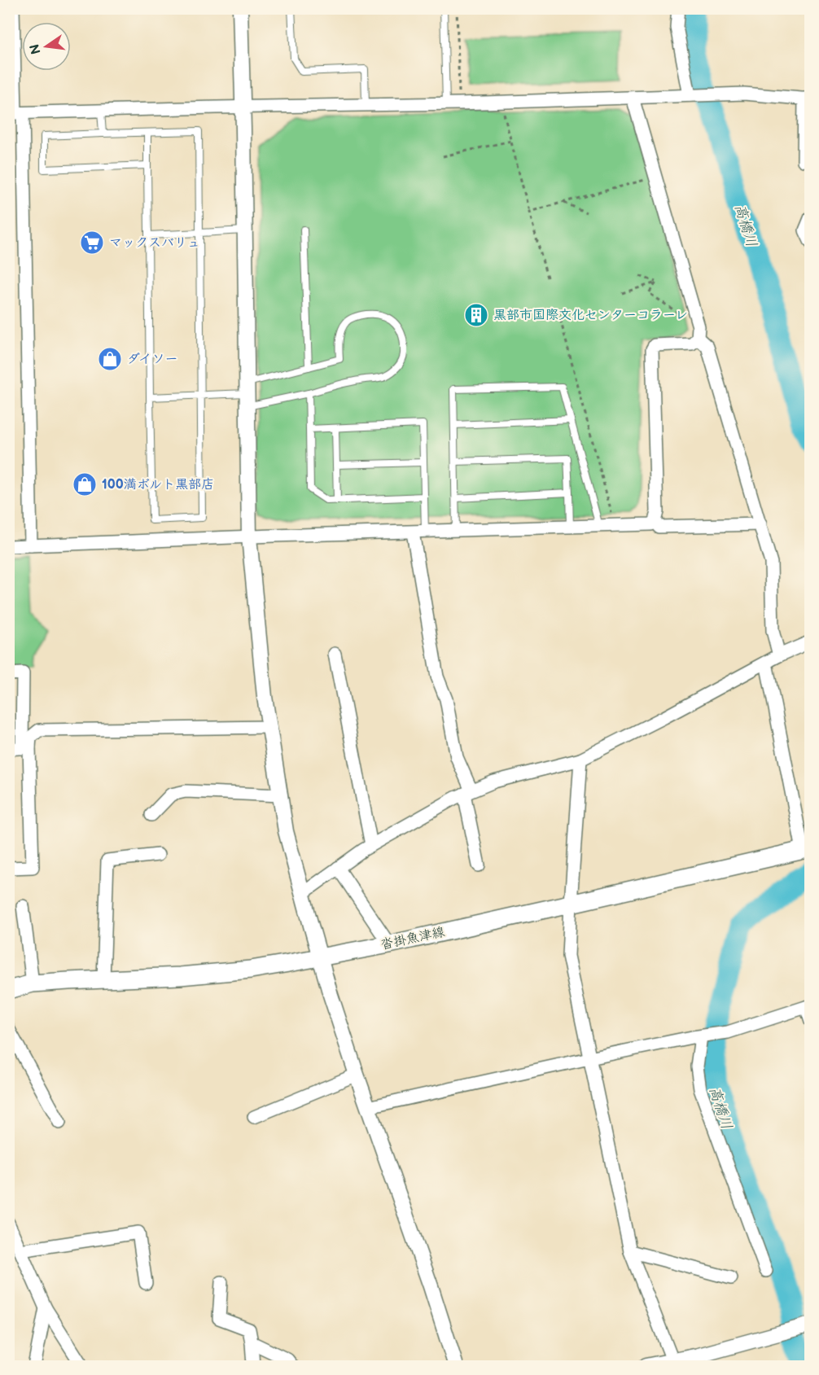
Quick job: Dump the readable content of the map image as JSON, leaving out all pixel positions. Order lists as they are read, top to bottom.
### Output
{
  "streets": {
    "main road": ["沓掛魚津線"]
  },
  "water": ["高橋川"],
  "places": {
    "supermarket": ["マックスバリュ"],
    "building": ["黒部市国際文化センターコラーレ"],
    "shop": ["ダイソー", "100満ボルト黒部店"]
  },
  "north": "left"
}
